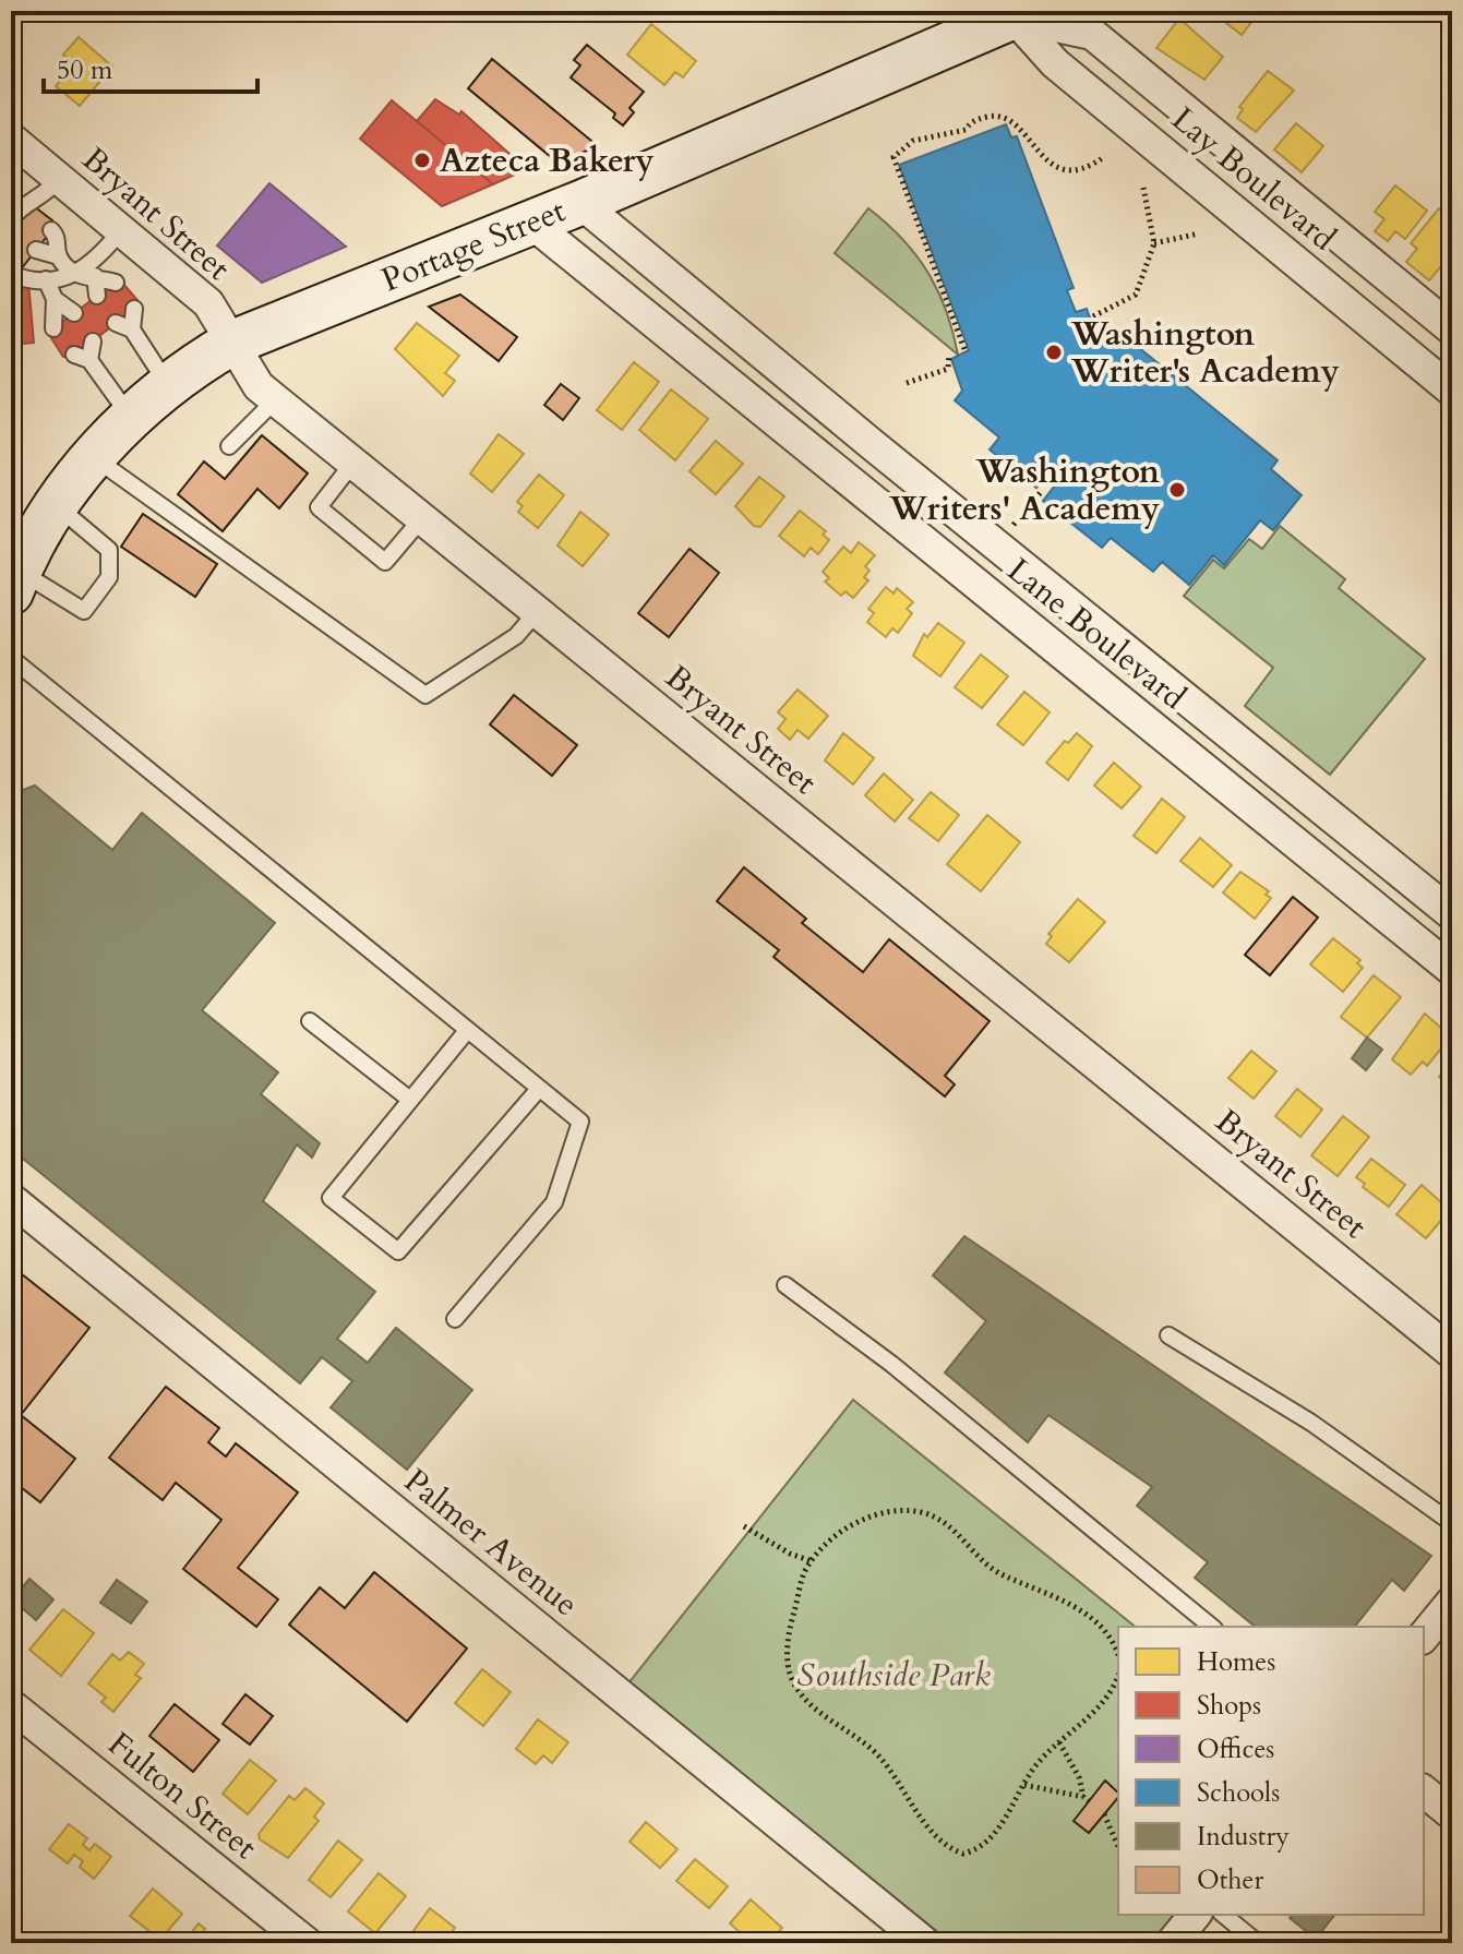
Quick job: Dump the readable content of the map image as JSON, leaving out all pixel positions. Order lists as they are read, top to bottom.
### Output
{
  "streets": {
    "main road": ["Portage Street"],
    "street": [
      "Lay Boulevard",
      "Bryant Street",
      "Lane Boulevard",
      "Palmer Avenue",
      "Fulton Street"
    ]
  },
  "crossings": [
    ["Lay Boulevard", "Portage Street"],
    ["Bryant Street", "Portage Street"],
    ["Portage Street", "Lane Boulevard"]
  ],
  "parks": ["Southside Park"],
  "places": ["Azteca Bakery", "Washington Writer's Academy", "Washington Writers' Academy"],
  "legend": [
    "Homes",
    "Shops",
    "Offices",
    "Schools",
    "Industry",
    "Other"
  ],
  "scale_bar": "50 m"
}
